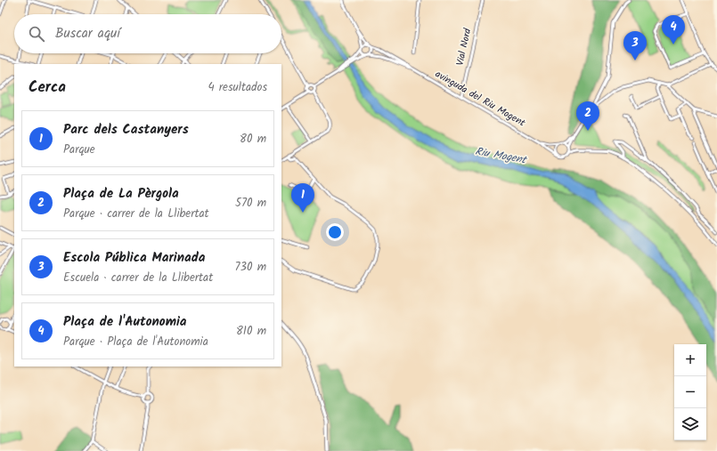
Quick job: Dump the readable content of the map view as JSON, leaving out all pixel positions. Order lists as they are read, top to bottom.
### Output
{
  "streets": {
    "street": ["Vial Nord", "avinguda del Riu Mogent"]
  },
  "crossings": [
    ["Vial Nord", "avinguda del Riu Mogent"]
  ],
  "water": ["Riu Mogent"],
  "page": {
    "search": "Buscar aquí",
    "pins": [
      "4",
      "3",
      "2",
      "1"
    ],
    "heading": ["Cerca", "4 resultados"],
    "list": [
      {
        "mark": "1",
        "name": "Parc dels Castanyers",
        "note": "Parque",
        "value": "80 m"
      },
      {
        "mark": "2",
        "name": "Plaça de La Pèrgola",
        "note": "Parque · carrer de la Llibertat",
        "value": "570 m"
      },
      {
        "mark": "3",
        "name": "Escola Pública Marinada",
        "note": "Escuela · carrer de la Llibertat",
        "value": "730 m"
      },
      {
        "mark": "4",
        "name": "Plaça de l'Autonomia",
        "note": "Parque · Plaça de l'Autonomia",
        "value": "810 m"
      }
    ],
    "map_buttons": ["+", "−"]
  }
}
